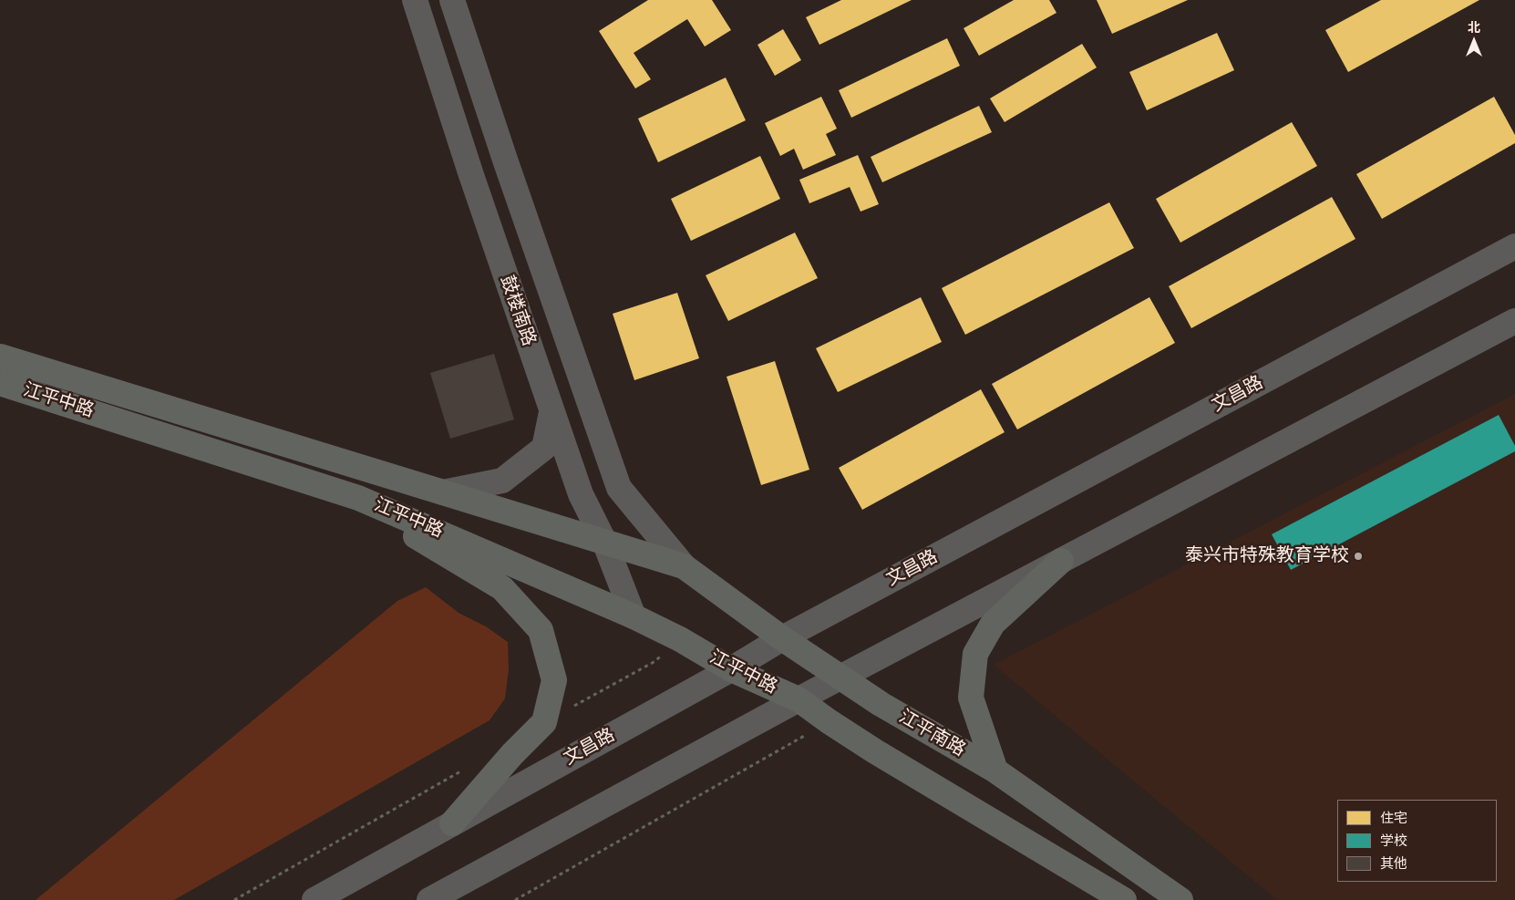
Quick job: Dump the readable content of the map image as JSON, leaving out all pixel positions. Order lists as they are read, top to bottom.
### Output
{
  "streets": {
    "main road": [
      "鼓楼南路",
      "文昌路",
      "江平中路",
      "江平南路"
    ]
  },
  "crossings": [
    ["鼓楼南路", "江平中路"],
    ["文昌路", "江平中路"],
    ["文昌路", "江平南路"],
    ["江平中路", "江平南路"]
  ],
  "places": ["泰兴市特殊教育学校"],
  "legend": ["住宅", "学校", "其他"],
  "north": "top"
}
